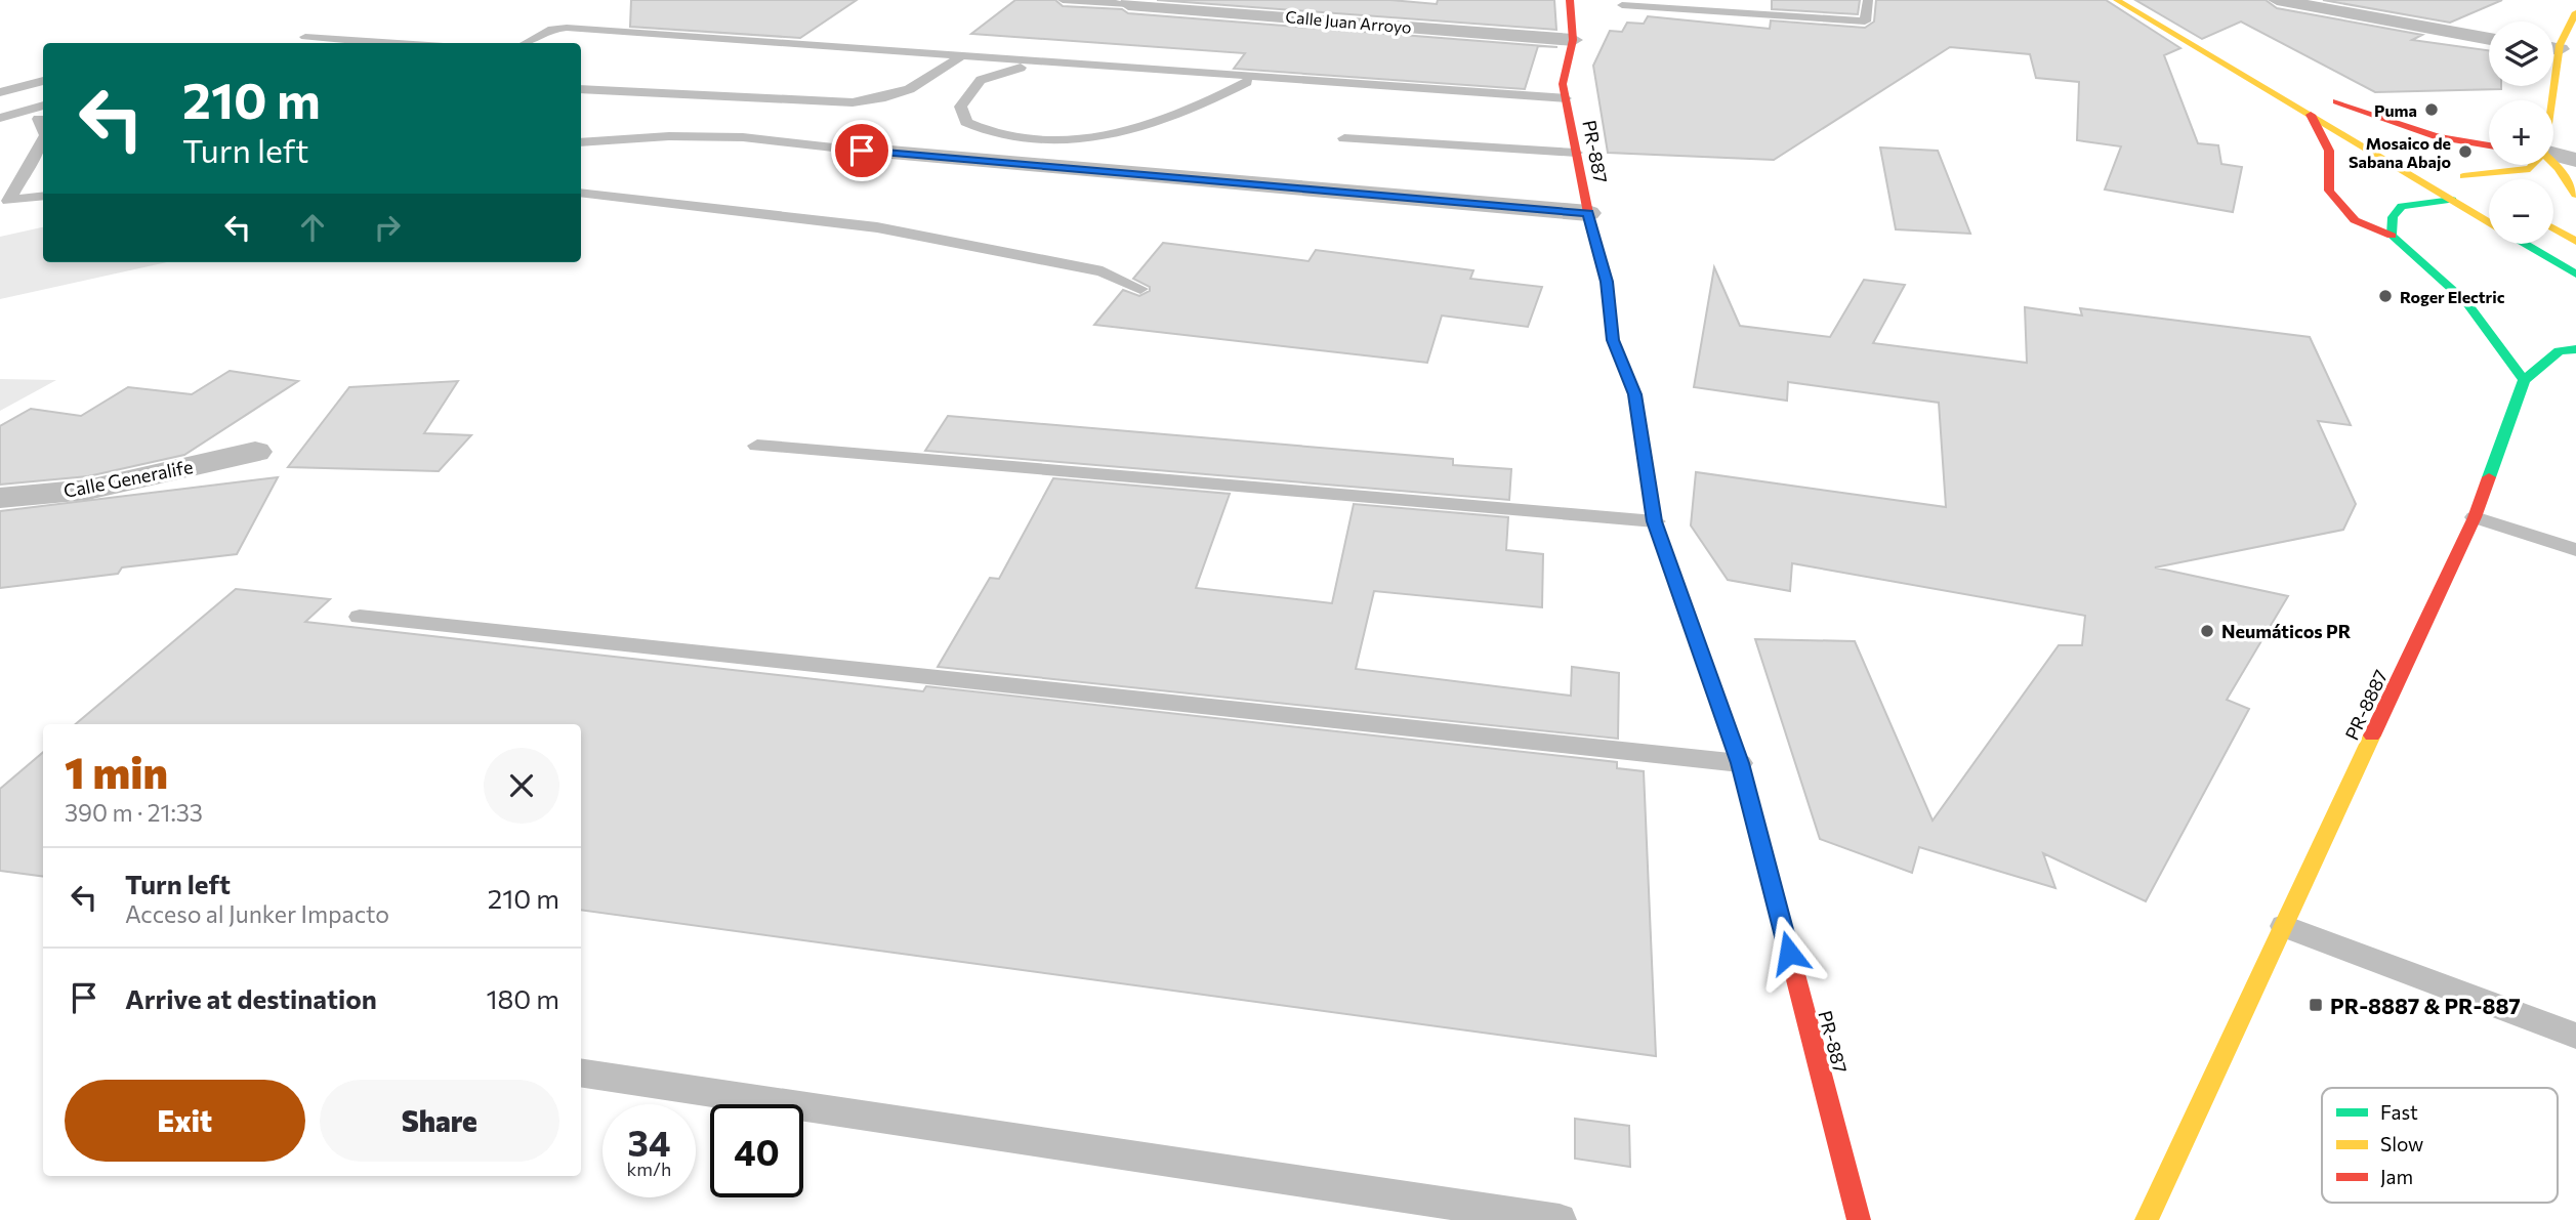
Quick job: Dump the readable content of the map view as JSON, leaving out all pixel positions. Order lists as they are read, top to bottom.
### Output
{
  "streets": {
    "main road": ["PR-887", "PR-8887"],
    "street": ["Calle Juan Arroyo", "Calle Generalife"]
  },
  "crossings": [
    ["Calle Juan Arroyo", "PR-887"]
  ],
  "places": {
    "other": [
      "Puma",
      "Mosaico de Sabana Abajo",
      "Roger Electric",
      "Neumáticos PR"
    ],
    "transit": ["PR-8887 & PR-887"]
  },
  "legend": ["Fast", "Slow", "Jam"],
  "page": {
    "map_buttons": ["+", "−"],
    "turn": ["210 m", "Turn left"],
    "heading": ["1 min", "390 m · 21:33"],
    "list": [
      {
        "name": "Turn left",
        "note": "Acceso al Junker Impacto",
        "value": "210 m"
      },
      {
        "name": "Arrive at destination",
        "value": "180 m"
      }
    ],
    "buttons": ["Exit", "Share"],
    "speed": "34 km/h",
    "limit": "40"
  }
}
